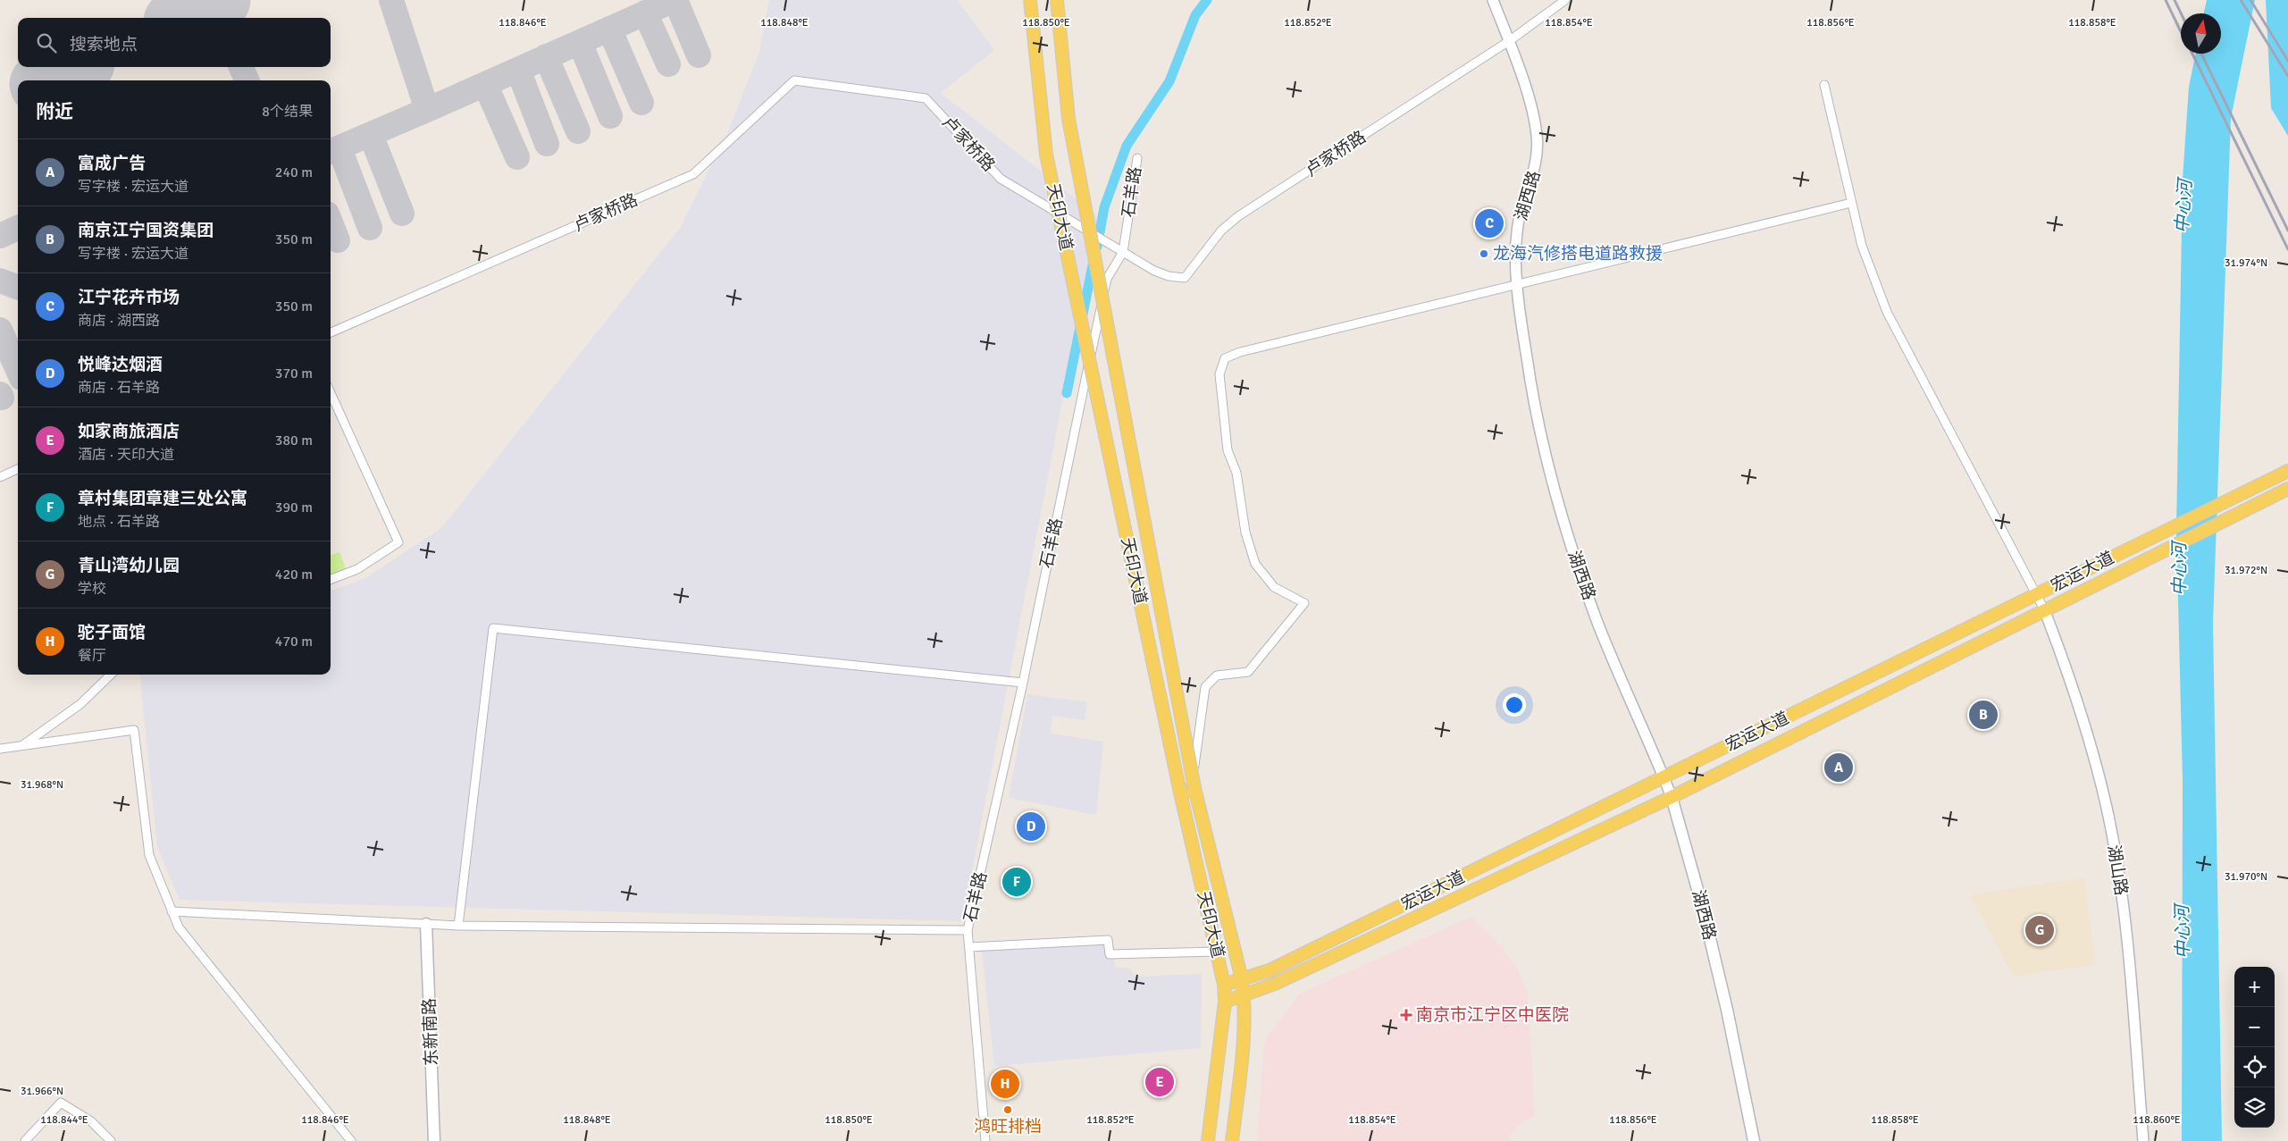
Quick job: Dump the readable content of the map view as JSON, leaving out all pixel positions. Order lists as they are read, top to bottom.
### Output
{
  "streets": {
    "main road": [
      "湖西路",
      "天印大道",
      "宏运大道",
      "东新南路"
    ],
    "street": ["卢家桥路", "石羊路", "湖山路"]
  },
  "crossings": [
    ["卢家桥路", "石羊路"],
    ["卢家桥路", "湖西路"],
    ["湖西路", "宏运大道"],
    ["天印大道", "宏运大道"],
    ["宏运大道", "湖山路"]
  ],
  "water": ["中心河"],
  "places": {
    "other": ["龙海汽修搭电道路救援", "鸿旺排档"],
    "health": ["南京市江宁区中医院"]
  },
  "north": "top",
  "page": {
    "search": "搜索地点",
    "heading": ["附近", "8个结果"],
    "list": [
      {
        "mark": "A",
        "name": "富成广告",
        "note": "写字楼 · 宏运大道",
        "value": "240 m"
      },
      {
        "mark": "B",
        "name": "南京江宁国资集团",
        "note": "写字楼 · 宏运大道",
        "value": "350 m"
      },
      {
        "mark": "C",
        "name": "江宁花卉市场",
        "note": "商店 · 湖西路",
        "value": "350 m"
      },
      {
        "mark": "D",
        "name": "悦峰达烟酒",
        "note": "商店 · 石羊路",
        "value": "370 m"
      },
      {
        "mark": "E",
        "name": "如家商旅酒店",
        "note": "酒店 · 天印大道",
        "value": "380 m"
      },
      {
        "mark": "F",
        "name": "章村集团章建三处公寓",
        "note": "地点 · 石羊路",
        "value": "390 m"
      },
      {
        "mark": "G",
        "name": "青山湾幼儿园",
        "note": "学校",
        "value": "420 m"
      },
      {
        "mark": "H",
        "name": "驼子面馆",
        "note": "餐厅",
        "value": "470 m"
      }
    ],
    "pins": [
      "C",
      "B",
      "A",
      "D",
      "F",
      "G",
      "E",
      "H"
    ],
    "map_buttons": ["+", "−"]
  },
  "coordinates": [
    "118.846°E",
    "118.848°E",
    "118.850°E",
    "118.852°E",
    "118.854°E",
    "118.856°E",
    "118.858°E",
    "31.974°N",
    "31.972°N",
    "31.968°N",
    "31.970°N",
    "31.966°N",
    "118.844°E",
    "118.860°E"
  ]
}
